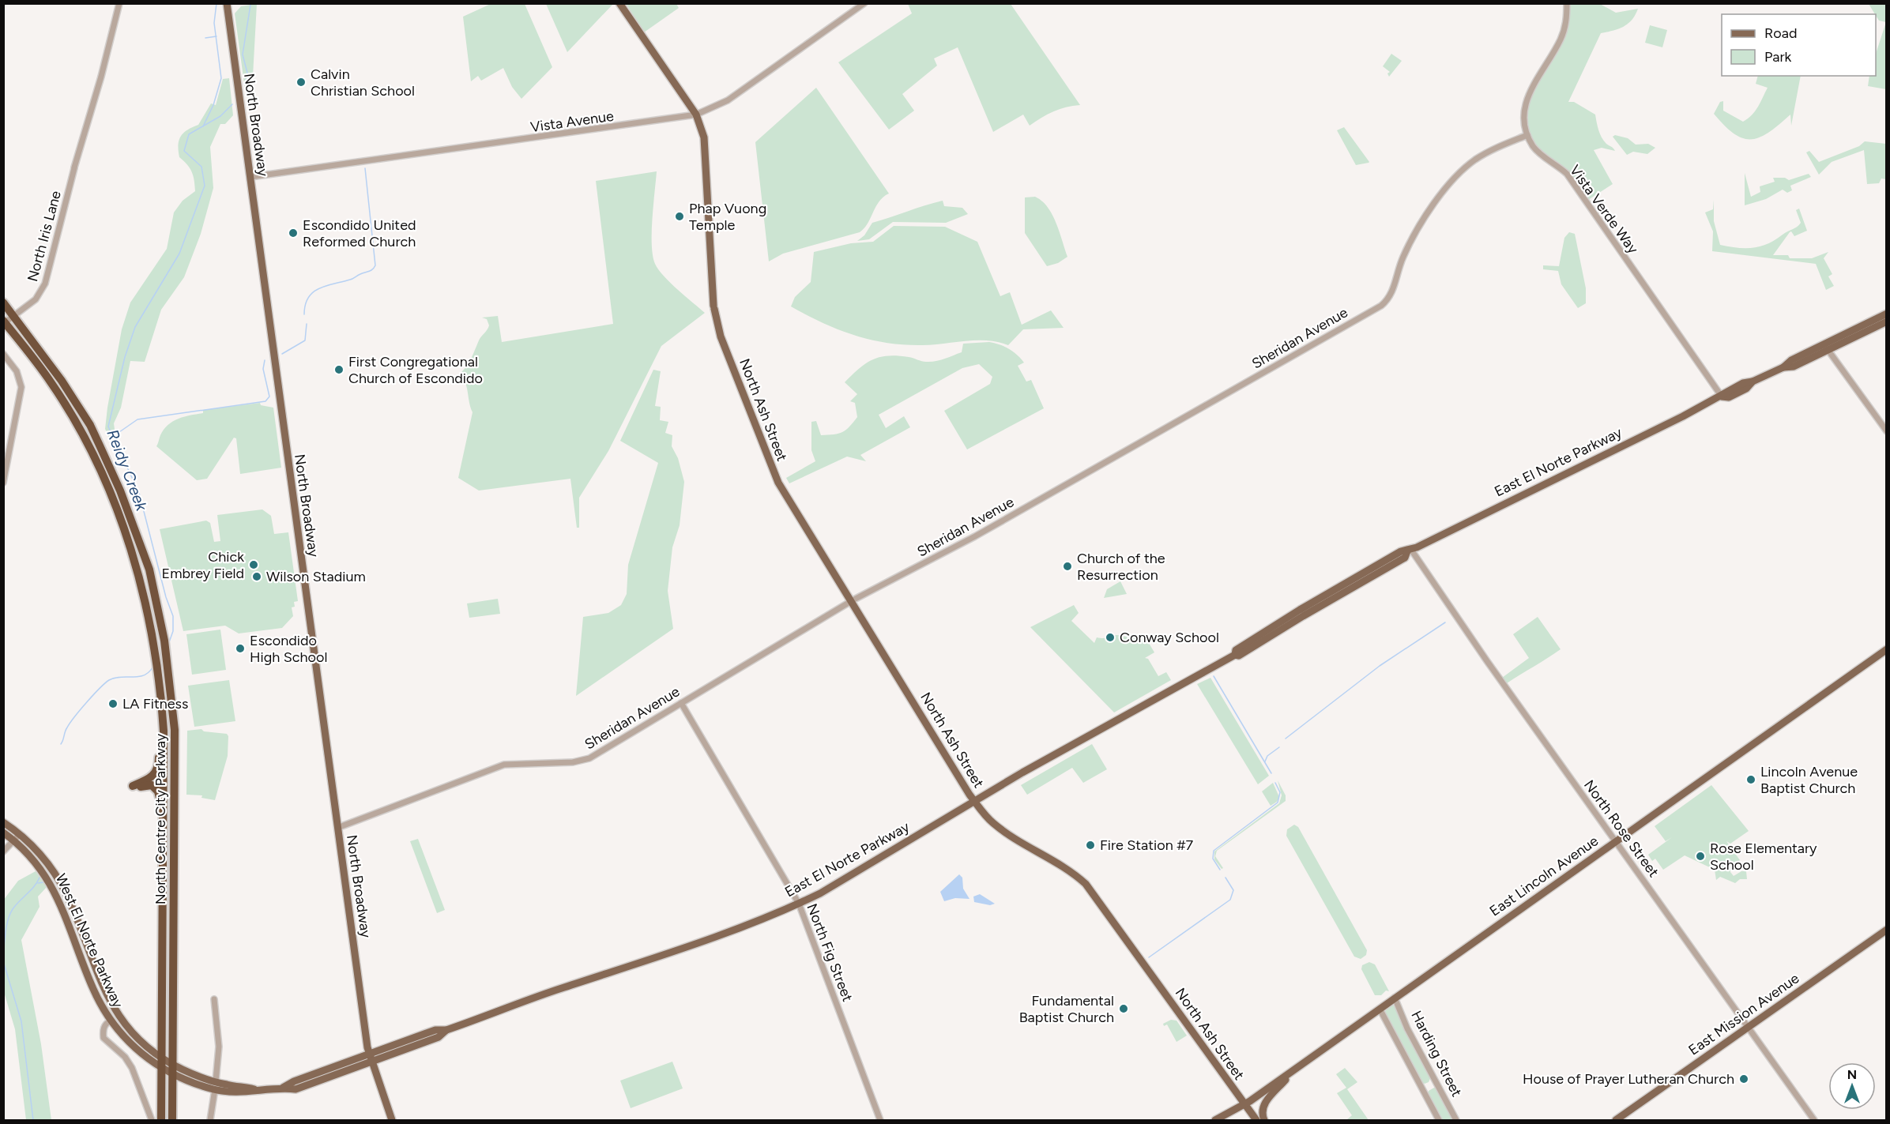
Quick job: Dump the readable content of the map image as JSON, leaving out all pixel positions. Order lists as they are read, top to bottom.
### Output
{
  "streets": {
    "highway": ["North Centre City Parkway"],
    "main road": [
      "North Broadway",
      "North Ash Street",
      "East El Norte Parkway",
      "East Lincoln Avenue",
      "West El Norte Parkway",
      "East Mission Avenue"
    ],
    "street": [
      "Vista Avenue",
      "Vista Verde Way",
      "North Iris Lane",
      "Sheridan Avenue",
      "North Rose Street",
      "North Fig Street",
      "Harding Street"
    ]
  },
  "crossings": [
    ["Vista Avenue", "North Broadway"],
    ["Vista Avenue", "North Ash Street"],
    ["North Broadway", "Sheridan Avenue"],
    ["North Broadway", "East El Norte Parkway"],
    ["North Broadway", "West El Norte Parkway"],
    ["Vista Verde Way", "Sheridan Avenue"],
    ["Vista Verde Way", "East El Norte Parkway"],
    ["North Iris Lane", "North Centre City Parkway"],
    ["Sheridan Avenue", "North Ash Street"],
    ["Sheridan Avenue", "North Fig Street"],
    ["North Ash Street", "East El Norte Parkway"],
    ["North Ash Street", "East Lincoln Avenue"],
    ["East El Norte Parkway", "North Rose Street"],
    ["East El Norte Parkway", "West El Norte Parkway"],
    ["East El Norte Parkway", "North Fig Street"],
    ["North Centre City Parkway", "West El Norte Parkway"],
    ["North Rose Street", "East Lincoln Avenue"],
    ["North Rose Street", "East Mission Avenue"],
    ["East Lincoln Avenue", "Harding Street"]
  ],
  "water": ["Reidy Creek"],
  "places": [
    "Calvin Christian School",
    "Phap Vuong Temple",
    "Escondido United Reformed Church",
    "First Congregational Church of Escondido",
    "Chick Embrey Field",
    "Church of the Resurrection",
    "Wilson Stadium",
    "Conway School",
    "Escondido High School",
    "LA Fitness",
    "Lincoln Avenue Baptist Church",
    "Fire Station #7",
    "Rose Elementary School",
    "Fundamental Baptist Church",
    "House of Prayer Lutheran Church"
  ],
  "legend": ["Road", "Park"],
  "north": "top"
}
